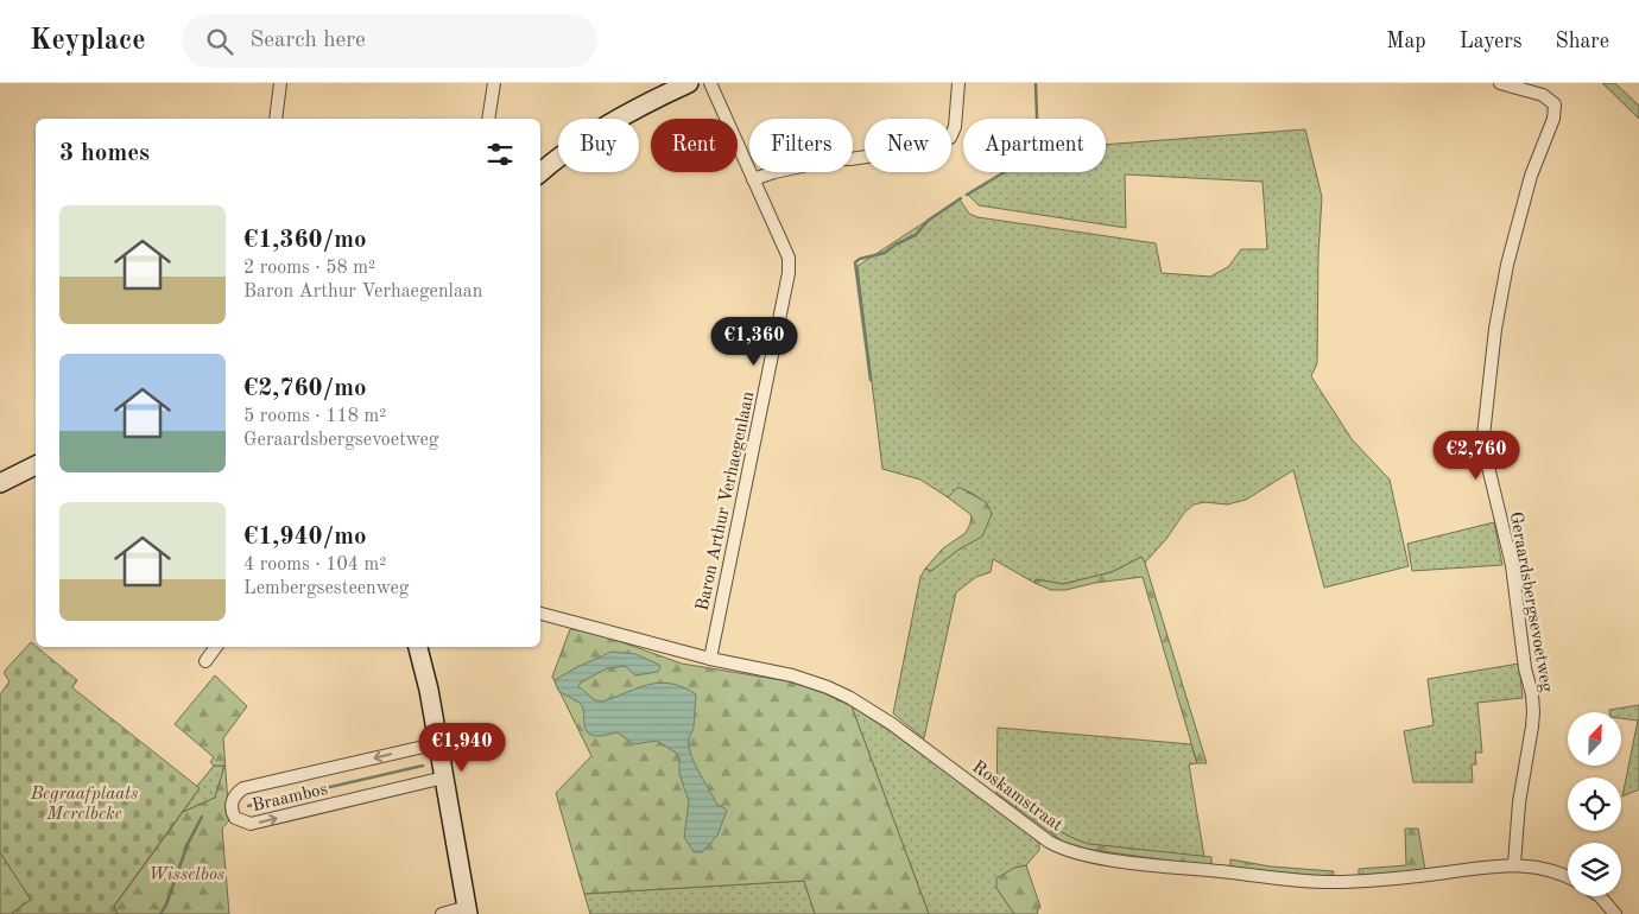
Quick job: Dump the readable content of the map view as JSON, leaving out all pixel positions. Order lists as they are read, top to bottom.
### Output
{
  "streets": {
    "street": [
      "Baron Arthur Verhaegenlaan",
      "Geraardsbergsevoetweg",
      "Roskamstraat",
      "Braambos"
    ]
  },
  "crossings": [
    ["Baron Arthur Verhaegenlaan", "Roskamstraat"],
    ["Geraardsbergsevoetweg", "Roskamstraat"]
  ],
  "parks": ["Begraafplaats Merelbeke", "Wisselbos"],
  "north": "top right",
  "page": {
    "header": "Keyplace",
    "search": "Search here",
    "nav": ["Map", "Layers", "Share"],
    "chip": [
      "Buy",
      "Rent",
      "Filters",
      "New",
      "Apartment"
    ],
    "heading": "3 homes",
    "list": [
      {
        "name": "€1,360/mo",
        "note": "2 rooms · 58 m² · Baron Arthur Verhaegenlaan"
      },
      {
        "name": "€2,760/mo",
        "note": "5 rooms · 118 m² · Geraardsbergsevoetweg"
      },
      {
        "name": "€1,940/mo",
        "note": "4 rooms · 104 m² · Lembergsesteenweg"
      }
    ],
    "price": ["€1,360", "€2,760", "€1,940"]
  }
}
